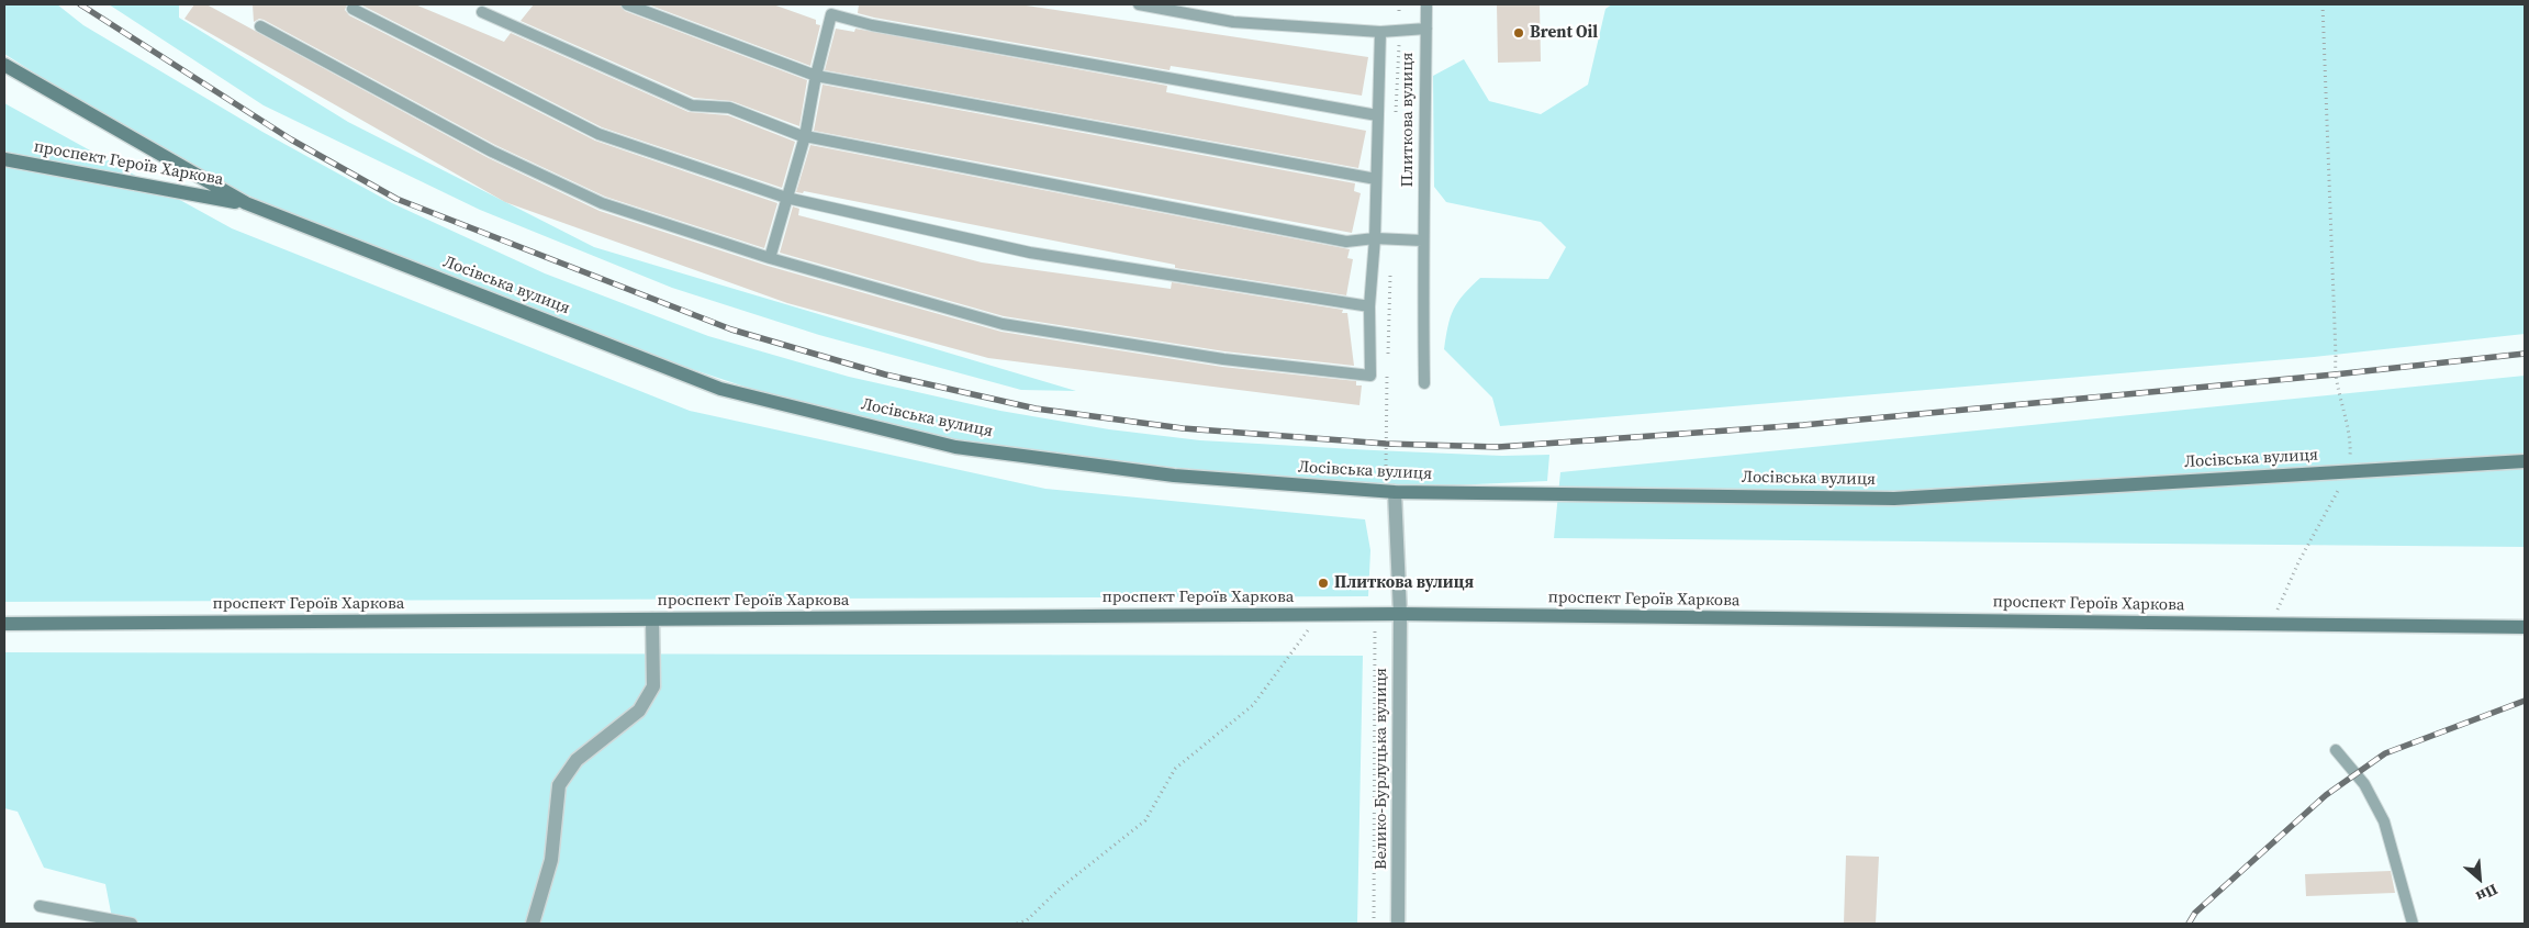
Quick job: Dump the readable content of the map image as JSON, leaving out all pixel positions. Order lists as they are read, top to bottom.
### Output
{
  "streets": {
    "main road": ["проспект Героїв Харкова", "Лосівська вулиця"],
    "street": ["Велико-Бурлуцька вулиця"],
    "lane": ["Плиткова вулиця"]
  },
  "crossings": [
    ["проспект Героїв Харкова", "Лосівська вулиця"],
    ["проспект Героїв Харкова", "Велико-Бурлуцька вулиця"]
  ],
  "places": ["Brent Oil", "Плиткова вулиця"],
  "north": "bottom right"
}
